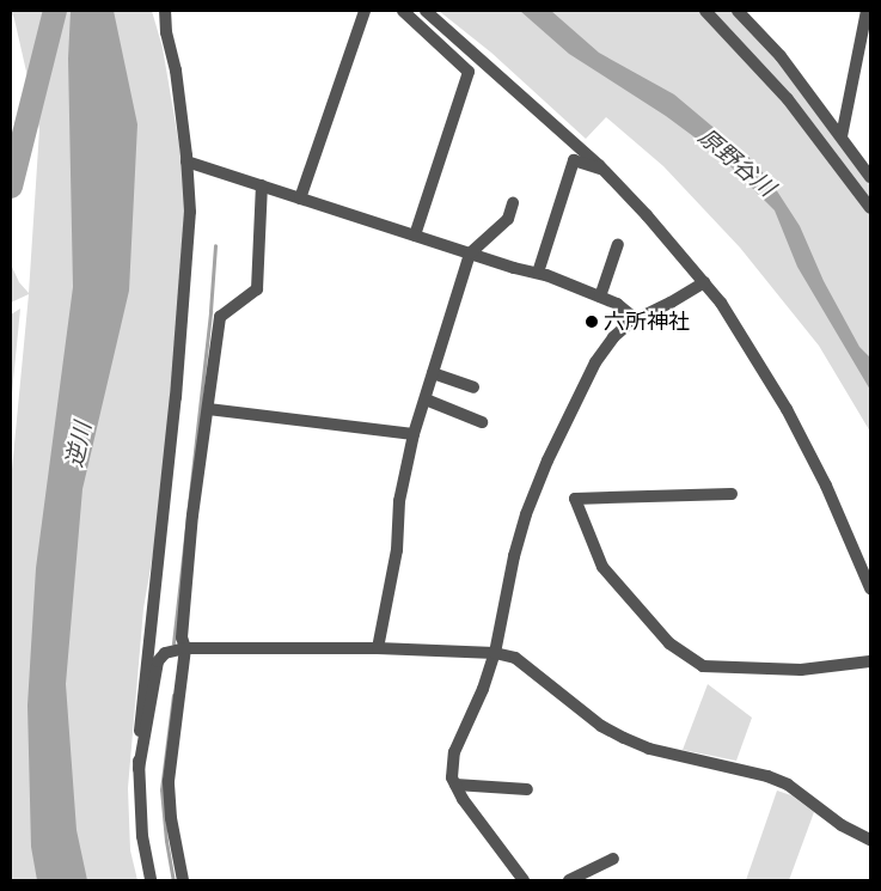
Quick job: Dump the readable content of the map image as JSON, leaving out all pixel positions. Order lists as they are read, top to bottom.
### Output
{
  "water": ["原野谷川", "逆川"],
  "places": ["六所神社"]
}
